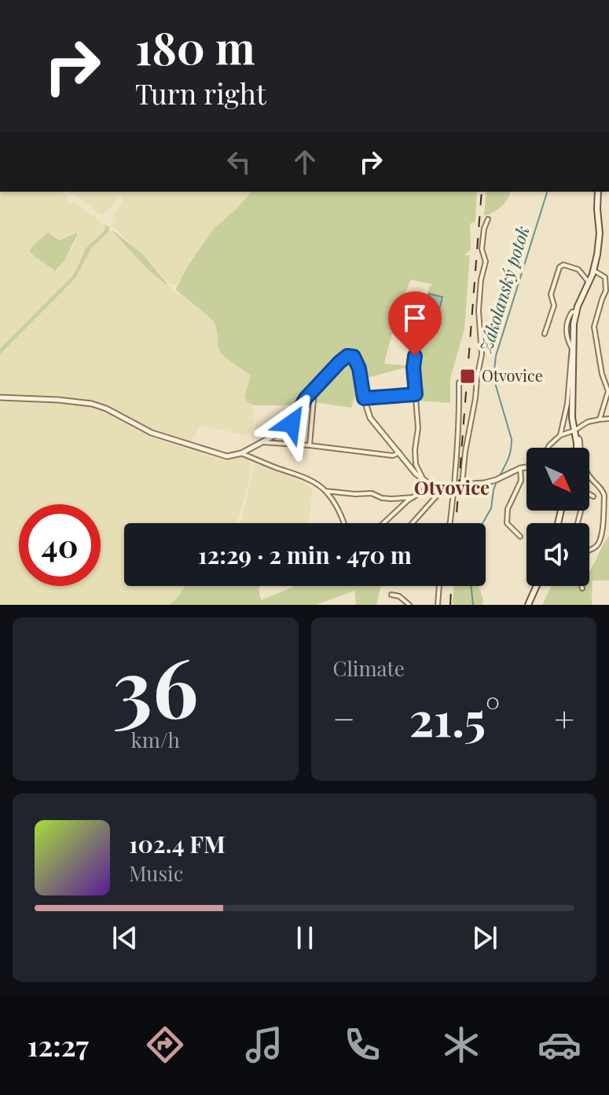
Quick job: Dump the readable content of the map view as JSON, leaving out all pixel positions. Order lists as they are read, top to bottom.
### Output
{
  "districts": ["Otvovice"],
  "water": ["Zákolanský potok"],
  "places": {
    "transit": ["Otvovice"]
  },
  "north": "bottom right",
  "page": {
    "turn": ["180 m", "Turn right"],
    "limit": "40",
    "trip": "12:29 · 2 min · 470 m",
    "tile": [
      ["36", "km/h"],
      "Climate"
    ],
    "heat": ["−", "21.5°", "+"],
    "song": ["102.4 FM", "Music"],
    "tabs": "12:27"
  }
}
